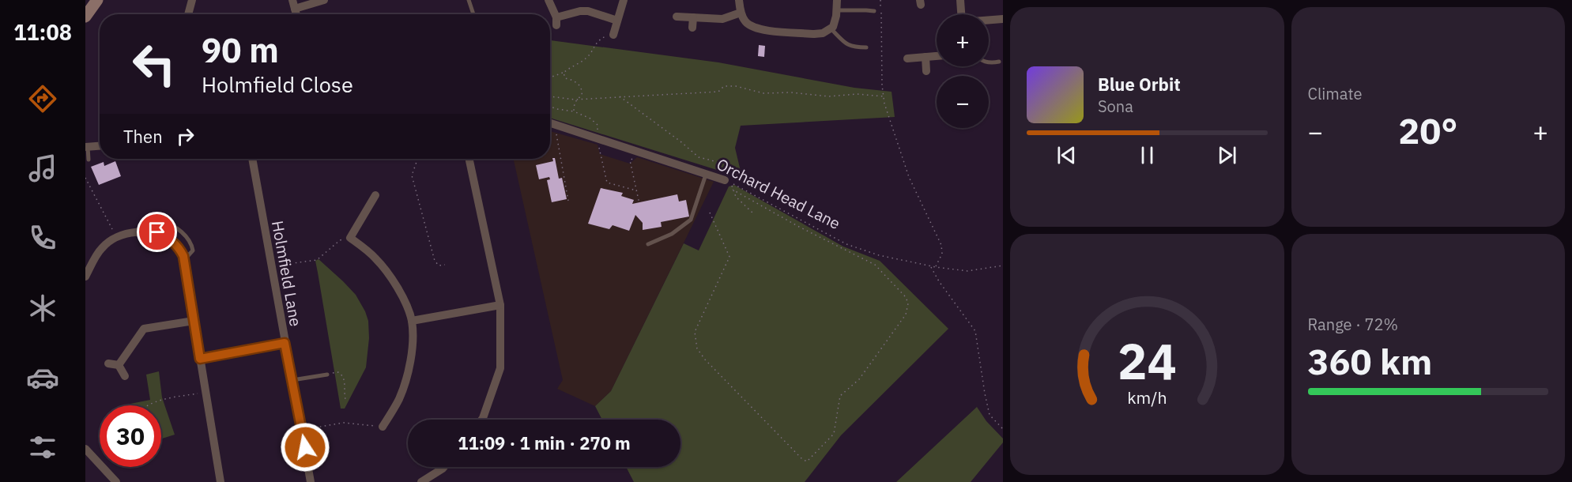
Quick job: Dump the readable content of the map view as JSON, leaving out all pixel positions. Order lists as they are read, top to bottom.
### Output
{
  "streets": {
    "street": ["Orchard Head Lane", "Holmfield Lane"]
  },
  "page": {
    "tabs": "11:08",
    "tile": [
      "Climate",
      ["Range · 72%", "360 km"]
    ],
    "map_buttons": ["+", "−"],
    "turn": ["90 m", "Holmfield Close"],
    "song": ["Blue Orbit", "Sona"],
    "heat": ["−", "20°", "+"],
    "then": "Then",
    "limit": "30",
    "trip": "11:09 · 1 min · 270 m",
    "gauge": ["24", "km/h"]
  }
}
